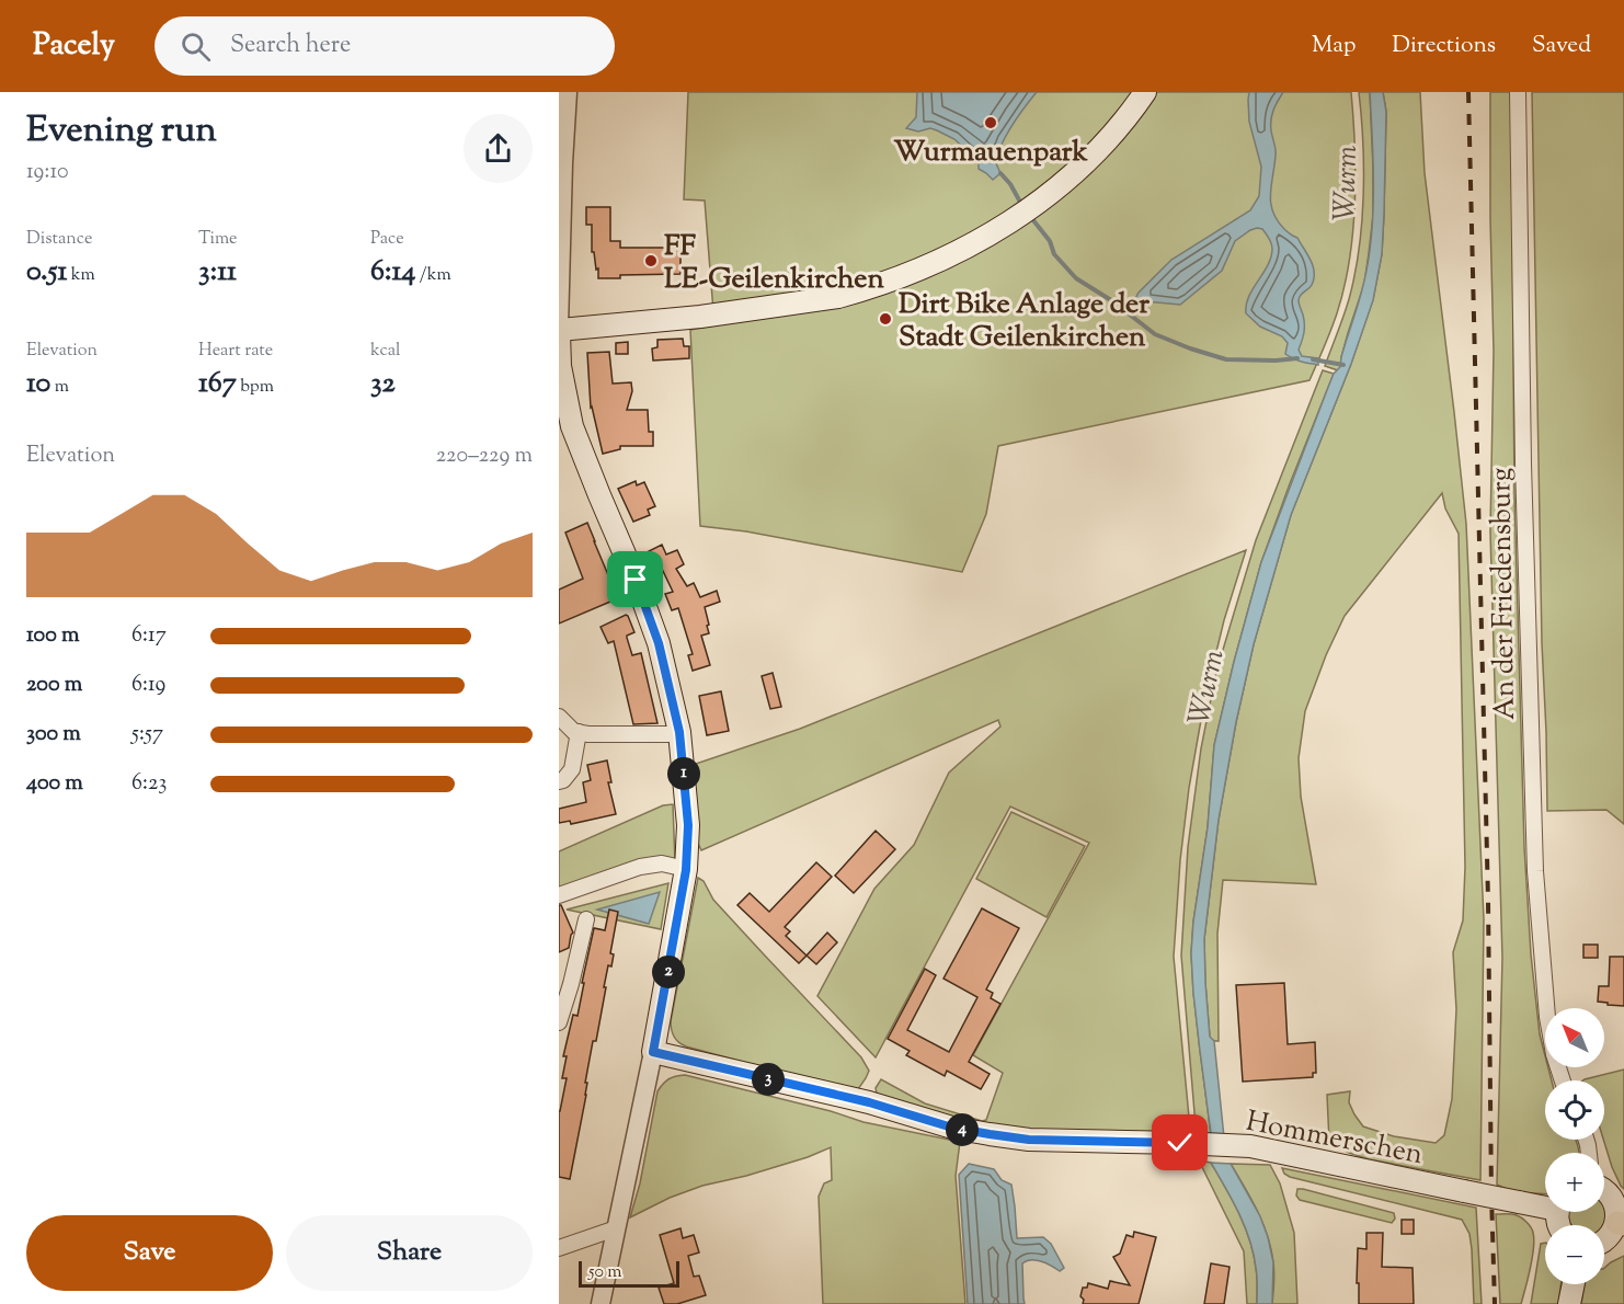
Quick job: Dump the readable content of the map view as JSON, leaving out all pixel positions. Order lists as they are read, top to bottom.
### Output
{
  "streets": {
    "main road": ["Hommerschen"],
    "street": ["An der Friedensburg"]
  },
  "water": ["Wurm"],
  "places": ["Wurmauenpark", "FF LE-Geilenkirchen", "Dirt Bike Anlage der Stadt Geilenkirchen"],
  "scale_bar": "50 m",
  "north": "top left",
  "page": {
    "header": "Pacely",
    "search": "Search here",
    "nav": ["Map", "Directions", "Saved"],
    "heading": ["Evening run", "19:10"],
    "stats": [
      ["Distance", "0.51 km"],
      ["Time", "3:11"],
      ["Pace", "6:14 /km"],
      ["Elevation", "10 m"],
      ["Heart rate", "167 bpm"],
      ["kcal", "32"]
    ],
    "chart": ["Elevation", "220–229 m"],
    "list": [
      {
        "name": "100 m",
        "note": "6:17"
      },
      {
        "name": "200 m",
        "note": "6:19"
      },
      {
        "name": "300 m",
        "note": "5:57"
      },
      {
        "name": "400 m",
        "note": "6:23"
      }
    ],
    "pins": [
      "1",
      "2",
      "3",
      "4"
    ],
    "map_buttons": ["+", "−"],
    "buttons": ["Save", "Share"],
    "scale": "50 m"
  }
}
